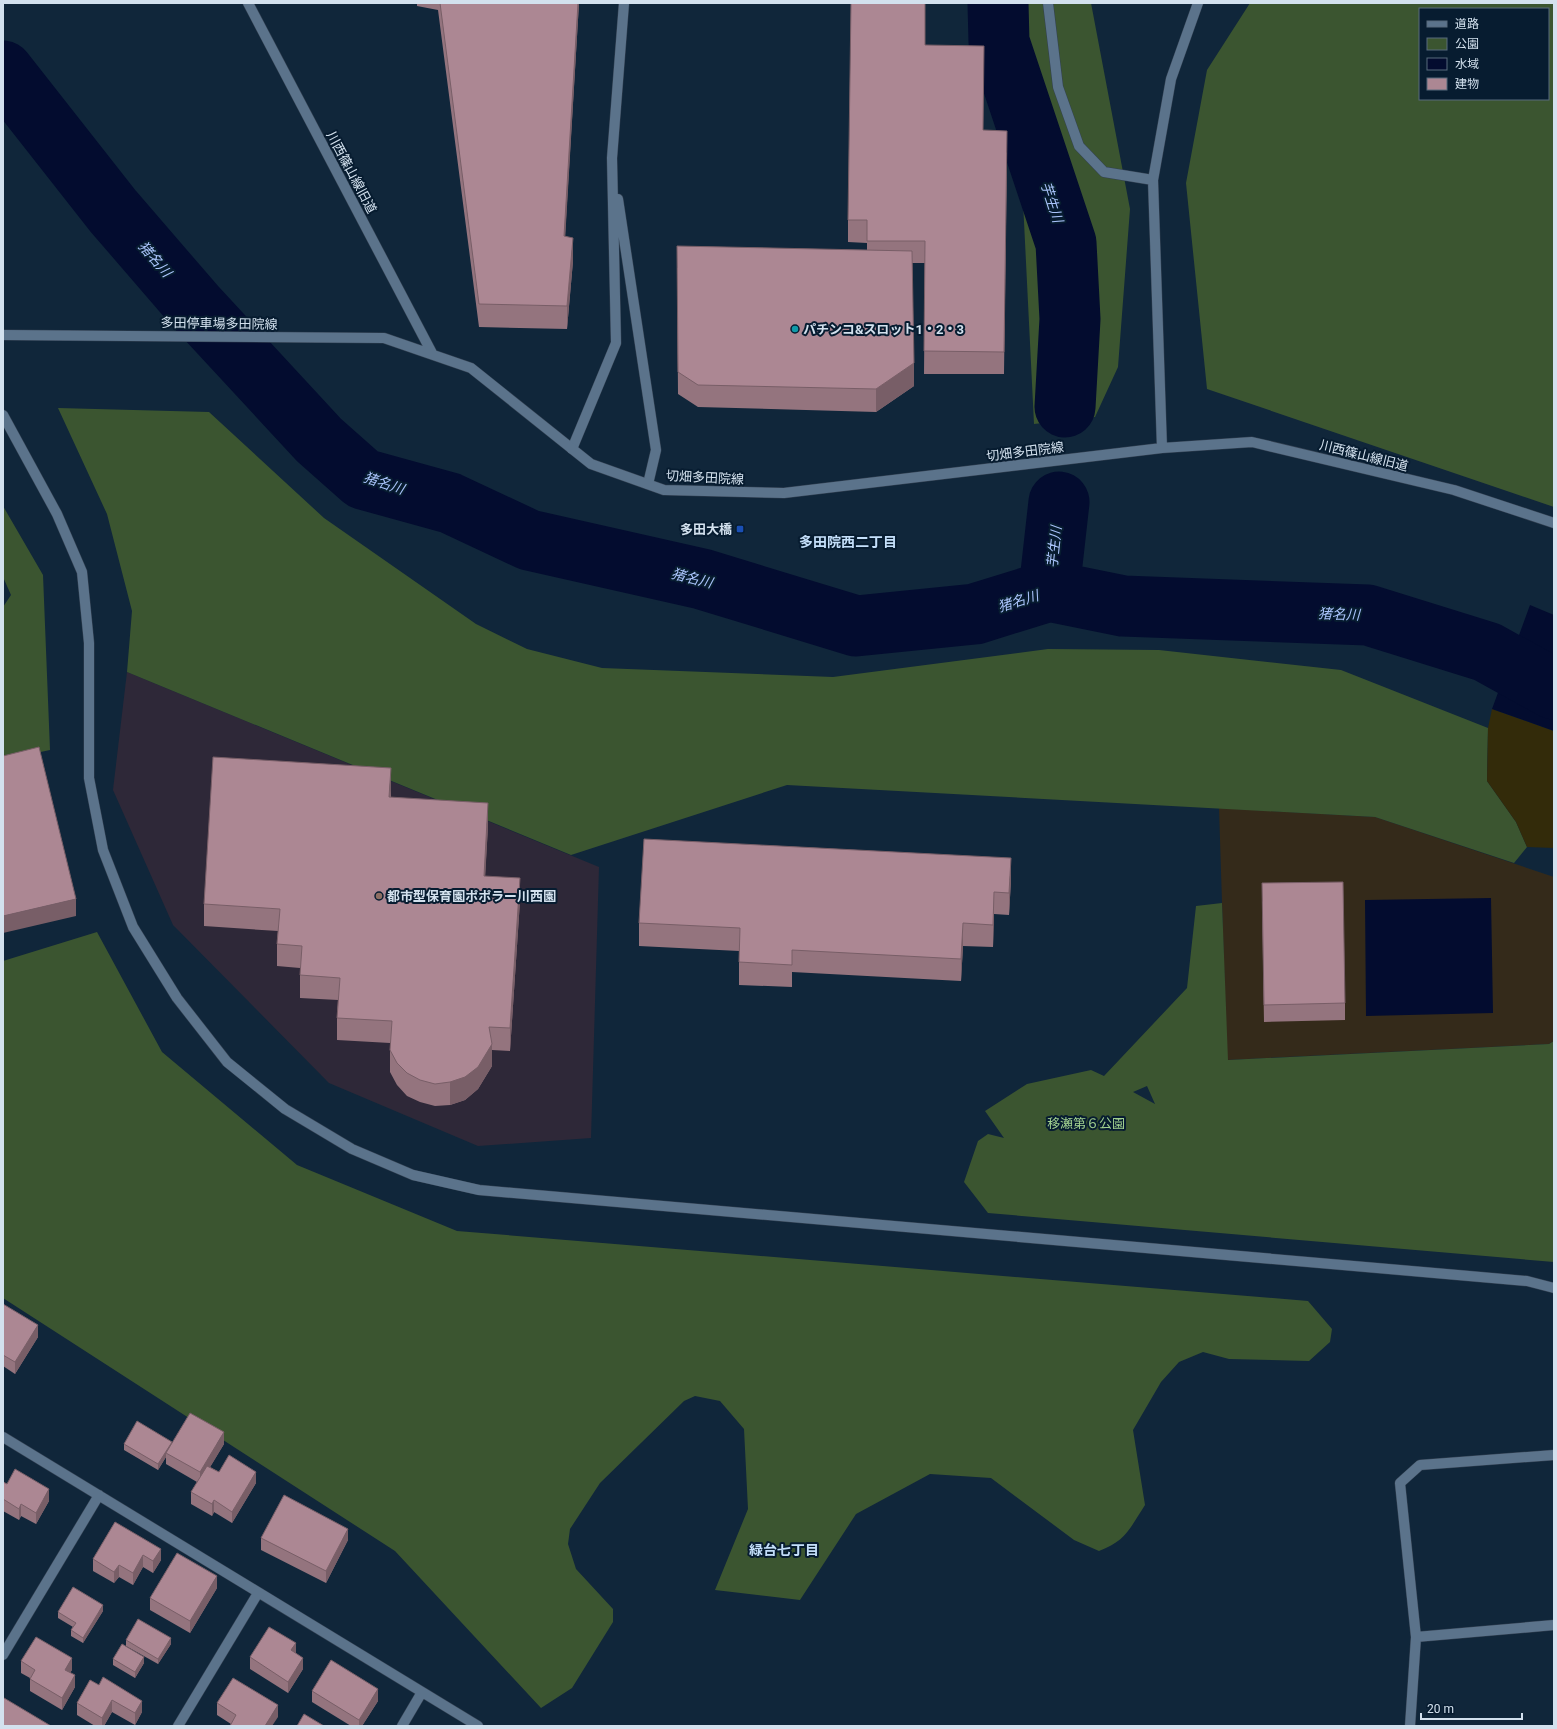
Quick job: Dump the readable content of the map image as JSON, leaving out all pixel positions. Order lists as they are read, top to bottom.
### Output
{
  "streets": {
    "street": ["川西篠山線旧道", "多田停車場多田院線", "切畑多田院線"]
  },
  "crossings": [
    ["川西篠山線旧道", "多田停車場多田院線"],
    ["川西篠山線旧道", "切畑多田院線"],
    ["多田停車場多田院線", "切畑多田院線"]
  ],
  "districts": ["多田院西二丁目", "緑台七丁目"],
  "water": ["芋生川", "猪名川"],
  "parks": ["移瀬第６公園"],
  "places": {
    "other": ["パチンコ&スロット1・2・3", "都市型保育園ポポラー川西園"],
    "transit": ["多田大橋"]
  },
  "legend": [
    "道路",
    "公園",
    "水域",
    "建物"
  ],
  "scale_bar": "20 m"
}
